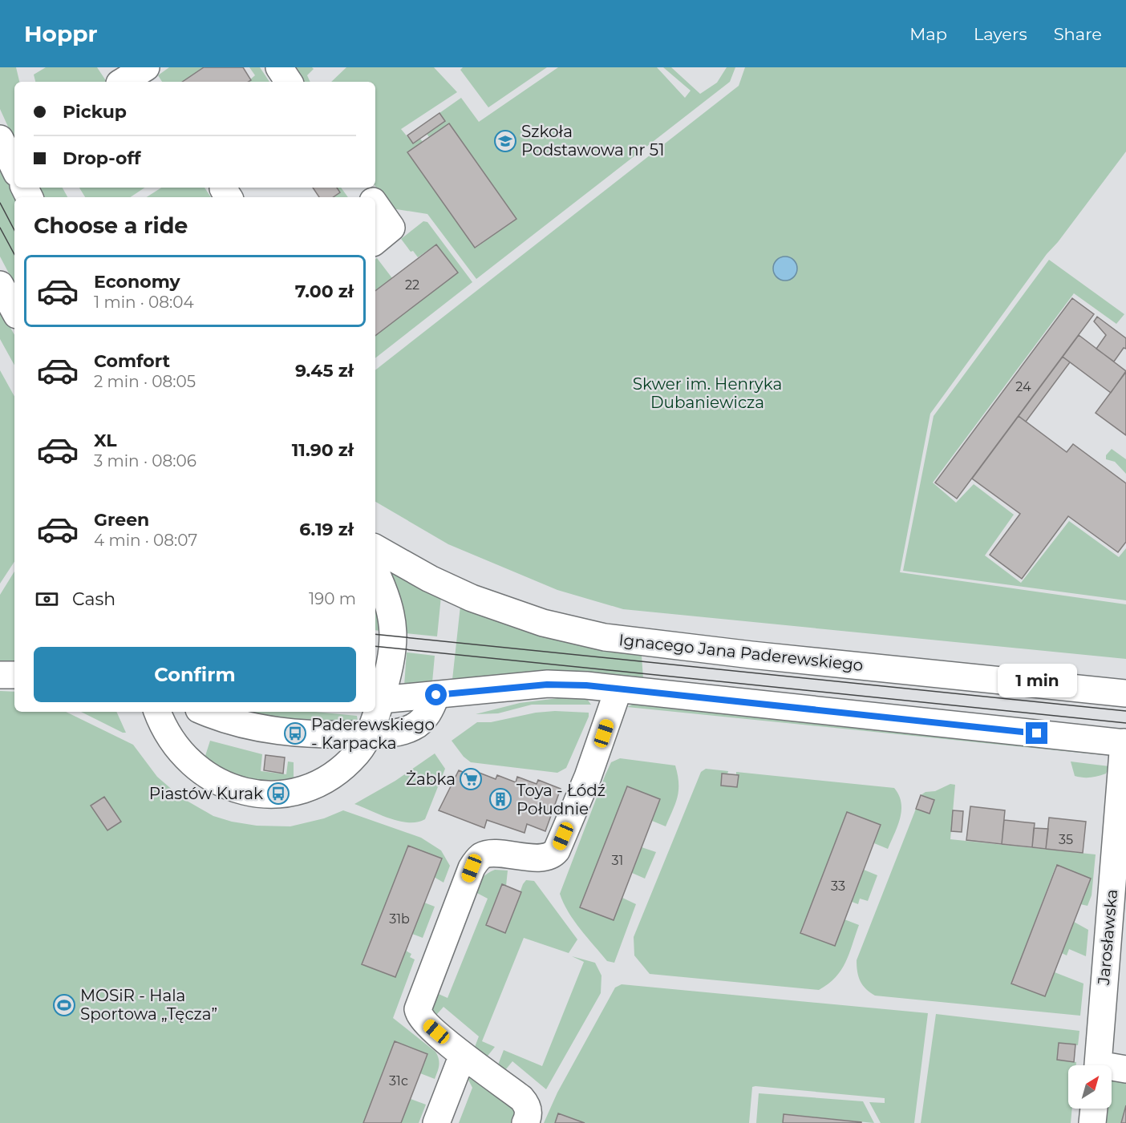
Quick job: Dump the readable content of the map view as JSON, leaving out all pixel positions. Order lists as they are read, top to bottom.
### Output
{
  "streets": {
    "main road": ["Ignacego Jana Paderewskiego", "Jarosławska"]
  },
  "parks": ["Skwer im. Henryka Dubaniewicza"],
  "places": {
    "school or university": ["Szkoła Podstawowa nr 51"],
    "bus stop": ["Paderewskiego - Karpacka", "Piastów Kurak"],
    "supermarket": ["Żabka"],
    "building": ["Toya - Łódź Południe"],
    "sports": ["MOSiR - Hala Sportowa „Tęcza”"]
  },
  "house_numbers": [
    "22",
    "24",
    "35",
    "31",
    "33",
    "31b",
    "31c"
  ],
  "north": "top right",
  "page": {
    "header": "Hoppr",
    "nav": ["Map", "Layers", "Share"],
    "banner": ["Pickup", "Drop-off"],
    "heading": "Choose a ride",
    "list": [
      {
        "name": "Economy",
        "note": "1 min · 08:04",
        "value": "7.00 zł"
      },
      {
        "name": "Comfort",
        "note": "2 min · 08:05",
        "value": "9.45 zł"
      },
      {
        "name": "XL",
        "note": "3 min · 08:06",
        "value": "11.90 zł"
      },
      {
        "name": "Green",
        "note": "4 min · 08:07",
        "value": "6.19 zł"
      }
    ],
    "pay": ["Cash", "190 m"],
    "buttons": "Confirm",
    "bubble": "1 min"
  }
}
